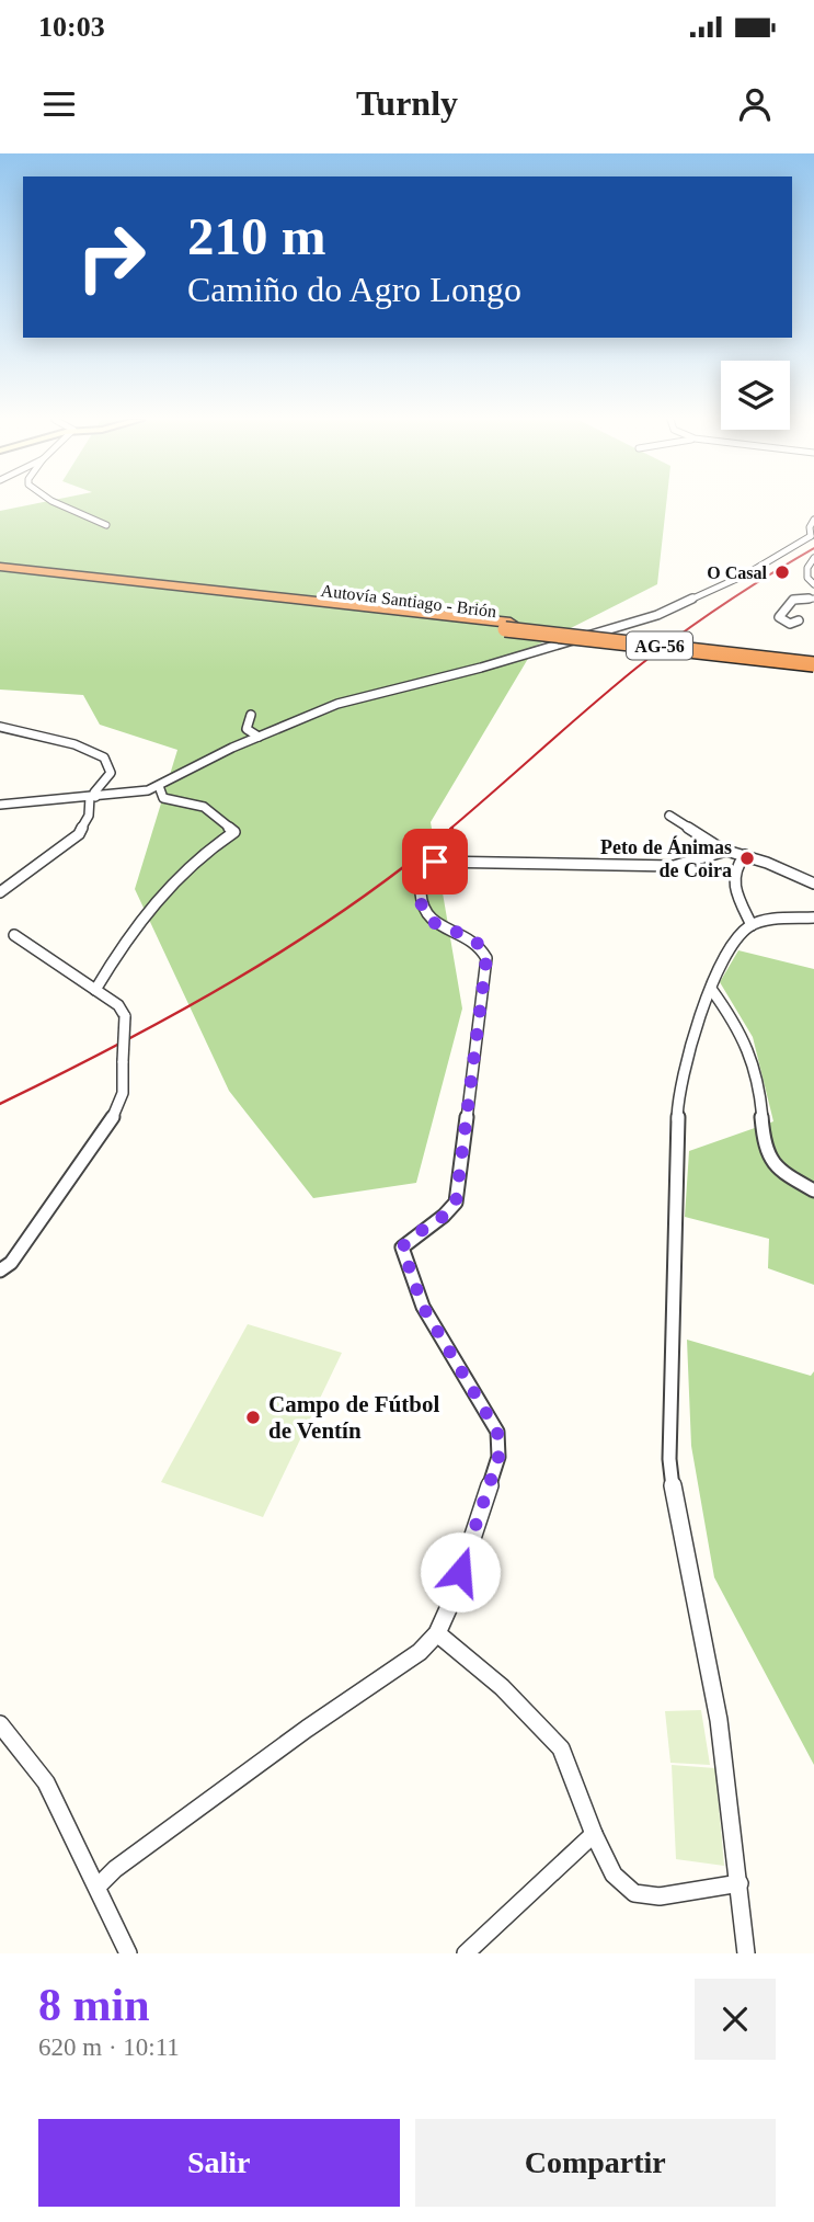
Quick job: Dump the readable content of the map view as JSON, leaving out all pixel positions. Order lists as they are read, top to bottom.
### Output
{
  "streets": {
    "highway": ["Autovía Santiago - Brión", "AG-56"]
  },
  "places": ["O Casal", "Peto de Ánimas de Coira", "Campo de Fútbol de Ventín"],
  "page": {
    "status": "10:03",
    "header": "Turnly",
    "turn": ["210 m", "Camiño do Agro Longo"],
    "heading": ["8 min", "620 m · 10:11"],
    "buttons": ["Salir", "Compartir"]
  }
}
